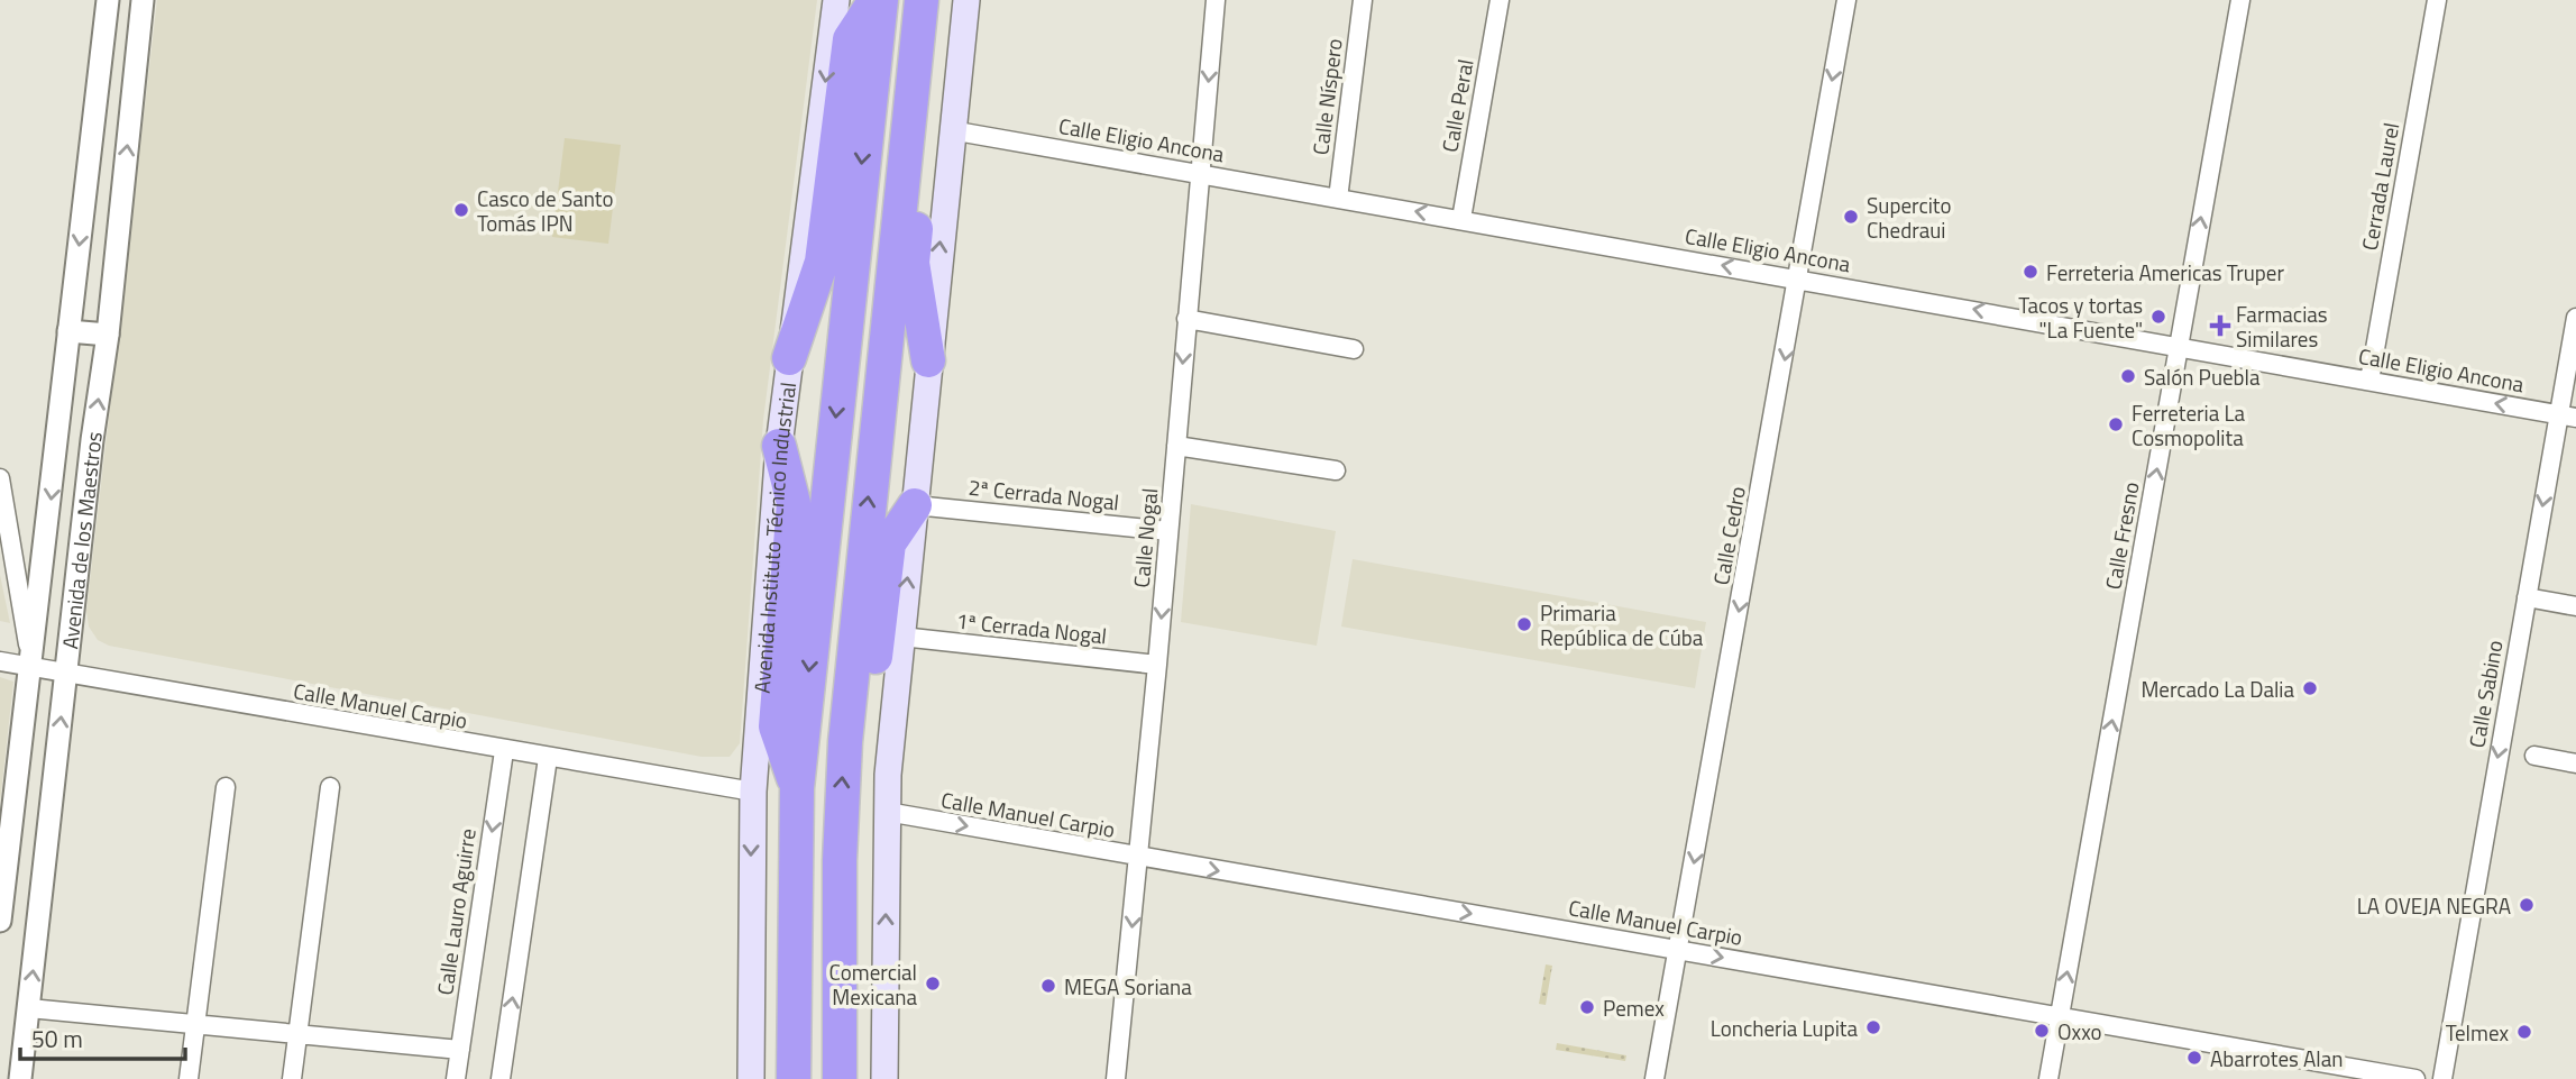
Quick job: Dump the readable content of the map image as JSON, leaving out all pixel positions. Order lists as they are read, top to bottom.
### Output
{
  "streets": {
    "main road": ["Avenida Instituto Técnico Industrial"],
    "street": [
      "Calle Níspero",
      "Calle Peral",
      "Calle Eligio Ancona",
      "Cerrada Laurel",
      "2ª Cerrada Nogal",
      "Calle Cedro",
      "Calle Fresno",
      "Calle Nogal",
      "Avenida de los Maestros",
      "1ª Cerrada Nogal",
      "Calle Sabino",
      "Calle Manuel Carpio",
      "Calle Lauro Aguirre"
    ]
  },
  "crossings": [
    ["Calle Níspero", "Calle Eligio Ancona"],
    ["Calle Peral", "Calle Eligio Ancona"],
    ["Calle Eligio Ancona", "Cerrada Laurel"],
    ["Calle Eligio Ancona", "Calle Cedro"],
    ["Calle Eligio Ancona", "Calle Fresno"],
    ["Calle Eligio Ancona", "Calle Nogal"],
    ["Calle Eligio Ancona", "Calle Sabino"],
    ["2ª Cerrada Nogal", "Calle Nogal"],
    ["Calle Cedro", "Calle Manuel Carpio"],
    ["Calle Fresno", "Calle Manuel Carpio"],
    ["Avenida Instituto Técnico Industrial", "Calle Manuel Carpio"],
    ["Calle Nogal", "1ª Cerrada Nogal"],
    ["Calle Nogal", "Calle Manuel Carpio"],
    ["Avenida de los Maestros", "Calle Manuel Carpio"],
    ["Calle Manuel Carpio", "Calle Lauro Aguirre"]
  ],
  "one_way": [
    "Calle Eligio Ancona",
    "Calle Cedro",
    "Calle Fresno",
    "Calle Nogal",
    "Calle Sabino",
    "Calle Manuel Carpio"
  ],
  "places": {
    "other": [
      "Casco de Santo Tomás IPN",
      "Supercito Chedraui",
      "Ferreteria Americas Truper",
      "Tacos y tortas \"La Fuente\"",
      "Salón Puebla",
      "Ferreteria La Cosmopolita",
      "Primaria República de Cúba",
      "Mercado La Dalia",
      "LA OVEJA NEGRA",
      "Comercial Mexicana",
      "MEGA Soriana",
      "Pemex",
      "Loncheria Lupita",
      "Oxxo",
      "Telmex",
      "Abarrotes Alan"
    ],
    "health": ["Farmacias Similares"]
  },
  "scale_bar": "50 m"
}
